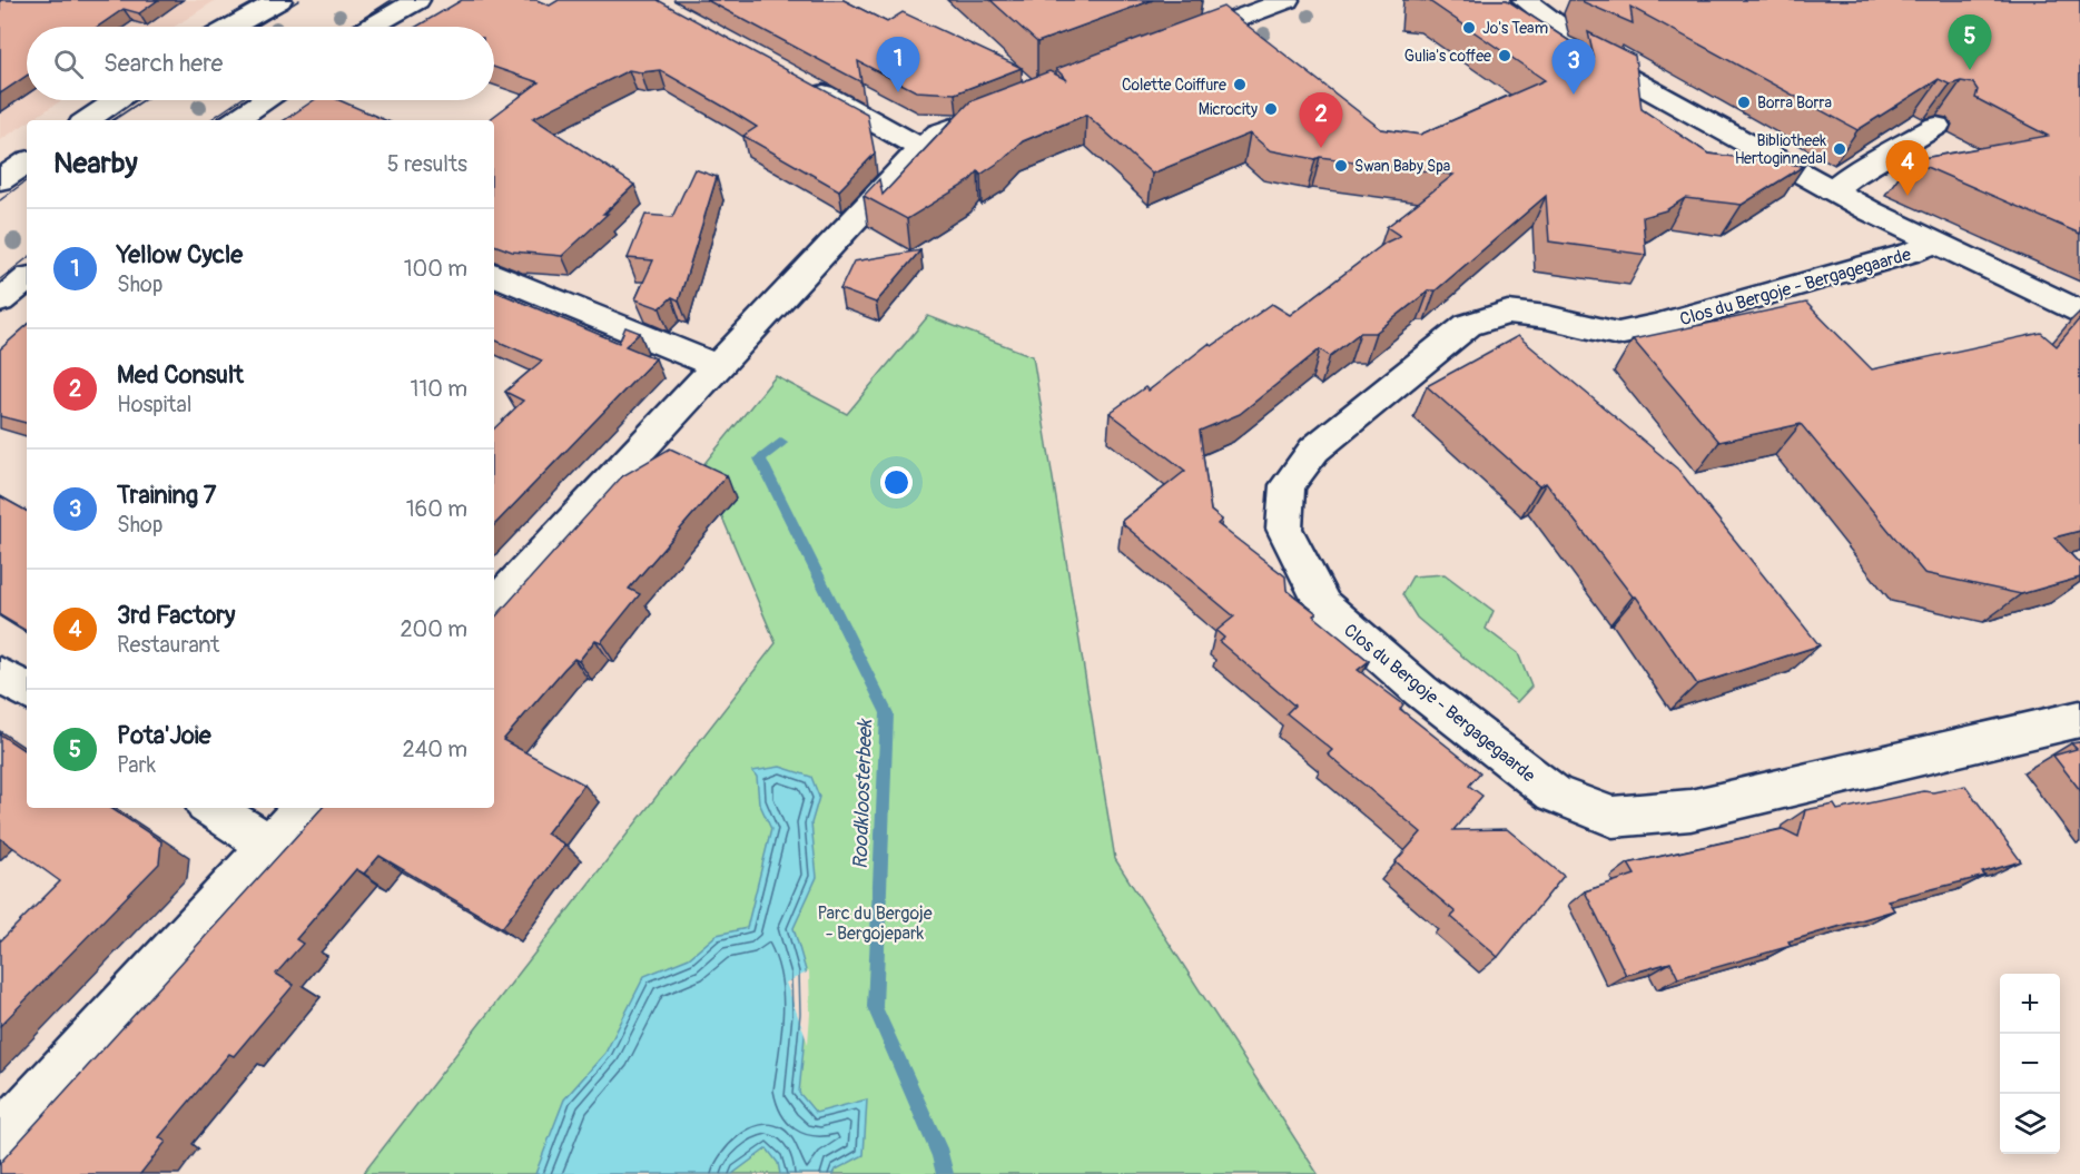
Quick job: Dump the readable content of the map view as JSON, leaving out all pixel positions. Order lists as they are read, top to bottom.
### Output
{
  "streets": {
    "street": ["Clos du Bergoje - Bergagegaarde"]
  },
  "water": ["Roodkloosterbeek"],
  "parks": ["Parc du Bergoje - Bergojepark"],
  "places": [
    "Jo's Team",
    "Gulia's coffee",
    "Colette Coiffure",
    "Borra Borra",
    "Microcity",
    "Bibliotheek Hertoginnedal",
    "Swan Baby Spa"
  ],
  "page": {
    "pins": [
      "5",
      "1",
      "3",
      "2",
      "4"
    ],
    "search": "Search here",
    "heading": ["Nearby", "5 results"],
    "list": [
      {
        "mark": "1",
        "name": "Yellow Cycle",
        "note": "Shop",
        "value": "100 m"
      },
      {
        "mark": "2",
        "name": "Med Consult",
        "note": "Hospital",
        "value": "110 m"
      },
      {
        "mark": "3",
        "name": "Training 7",
        "note": "Shop",
        "value": "160 m"
      },
      {
        "mark": "4",
        "name": "3rd Factory",
        "note": "Restaurant",
        "value": "200 m"
      },
      {
        "mark": "5",
        "name": "Pota'Joie",
        "note": "Park",
        "value": "240 m"
      }
    ],
    "map_buttons": ["+", "−"]
  }
}
